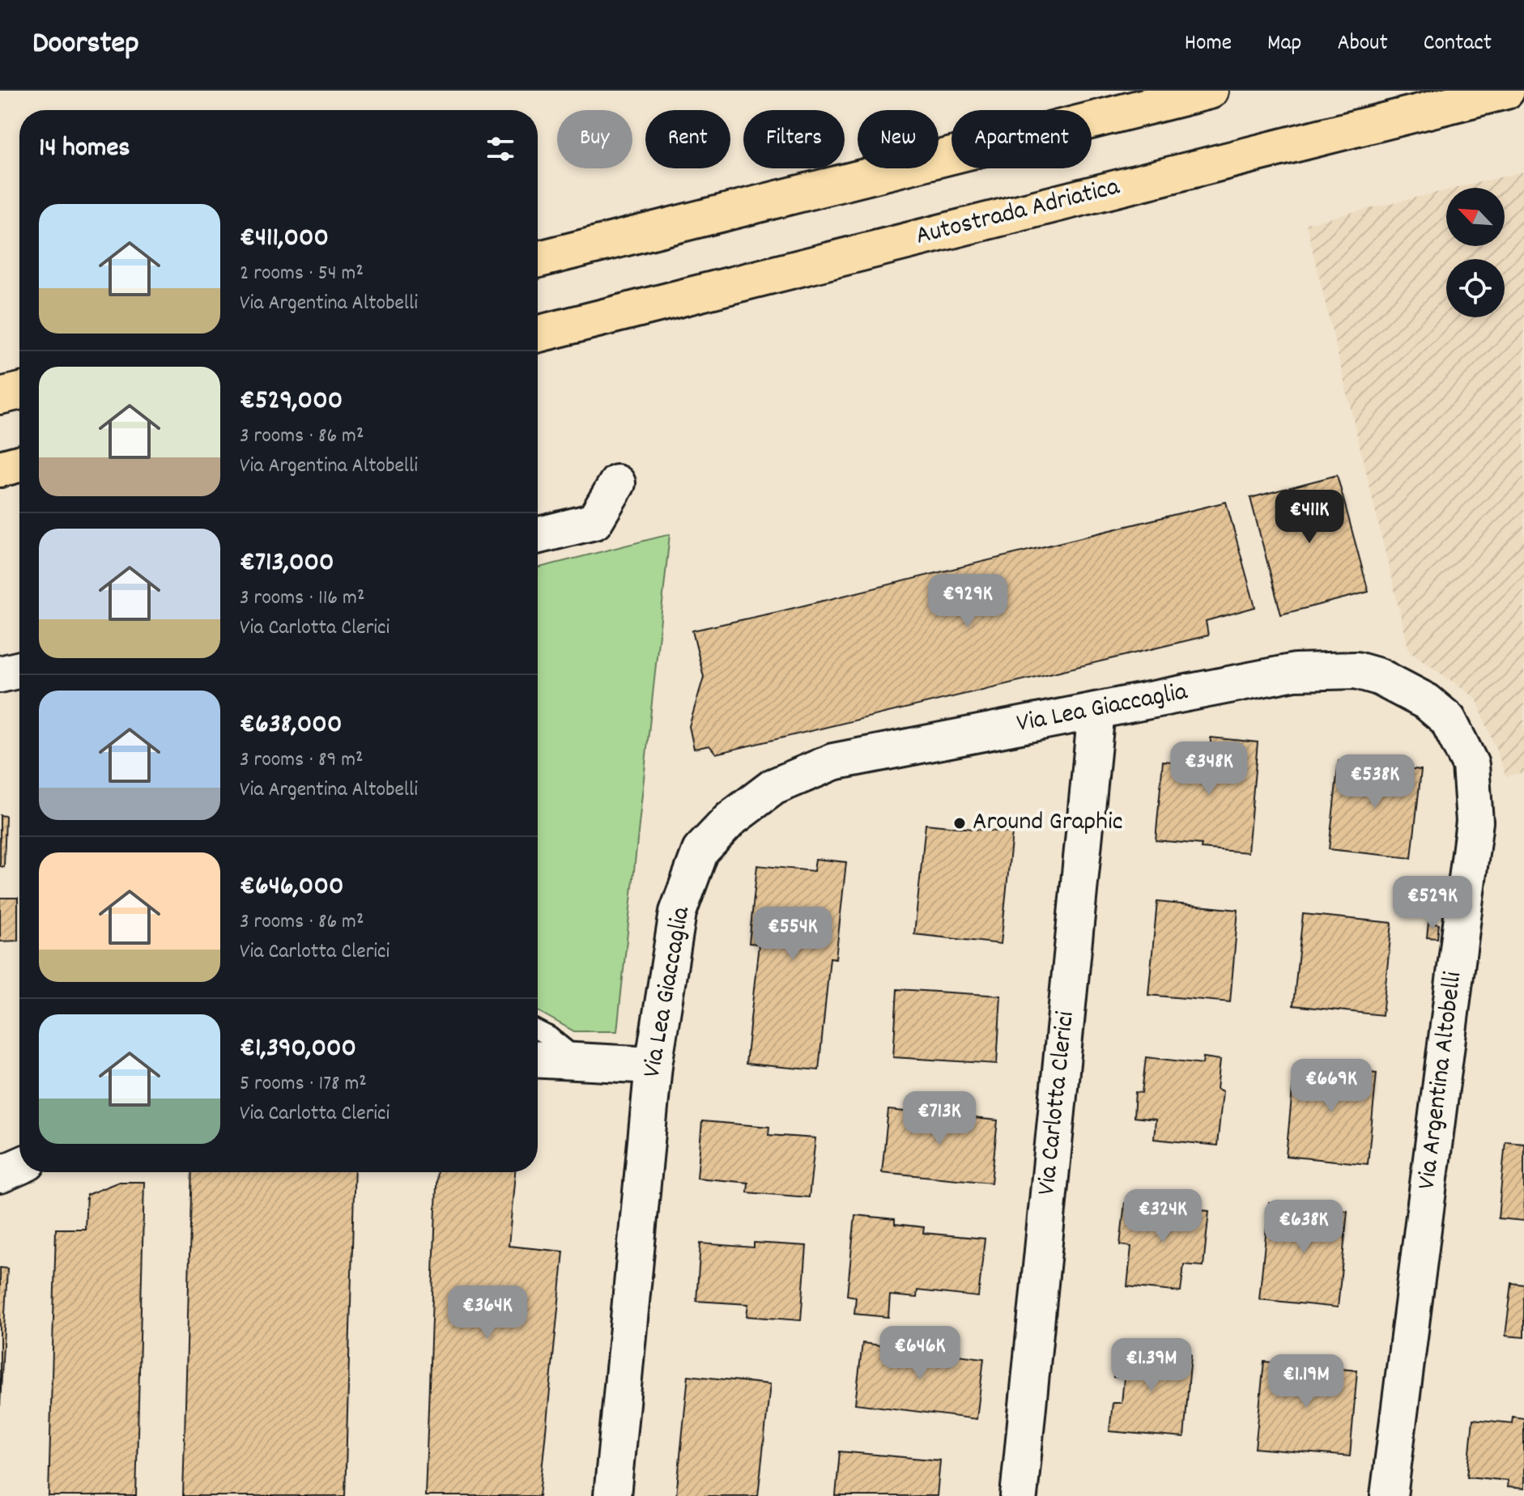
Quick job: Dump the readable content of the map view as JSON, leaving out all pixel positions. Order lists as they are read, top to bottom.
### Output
{
  "streets": {
    "highway": ["Autostrada Adriatica"],
    "street": ["Via Lea Giaccaglia", "Via Argentina Altobelli", "Via Carlotta Clerici"]
  },
  "crossings": [
    ["Via Lea Giaccaglia", "Via Argentina Altobelli"],
    ["Via Lea Giaccaglia", "Via Carlotta Clerici"]
  ],
  "places": ["Around Graphic"],
  "north": "top left",
  "page": {
    "header": "Doorstep",
    "nav": [
      "Home",
      "Map",
      "About",
      "Contact"
    ],
    "chip": [
      "Buy",
      "Rent",
      "Filters",
      "New",
      "Apartment"
    ],
    "heading": "14 homes",
    "list": [
      {
        "name": "€411,000",
        "note": "2 rooms · 54 m² · Via Argentina Altobelli"
      },
      {
        "name": "€529,000",
        "note": "3 rooms · 86 m² · Via Argentina Altobelli"
      },
      {
        "name": "€713,000",
        "note": "3 rooms · 116 m² · Via Carlotta Clerici"
      },
      {
        "name": "€638,000",
        "note": "3 rooms · 89 m² · Via Argentina Altobelli"
      },
      {
        "name": "€646,000",
        "note": "3 rooms · 86 m² · Via Carlotta Clerici"
      },
      {
        "name": "€1,390,000",
        "note": "5 rooms · 178 m² · Via Carlotta Clerici"
      }
    ],
    "price": [
      "€411K",
      "€929K",
      "€348K",
      "€538K",
      "€529K",
      "€554K",
      "€669K",
      "€713K",
      "€324K",
      "€638K",
      "€364K",
      "€646K",
      "€1.39M",
      "€1.19M"
    ]
  }
}
